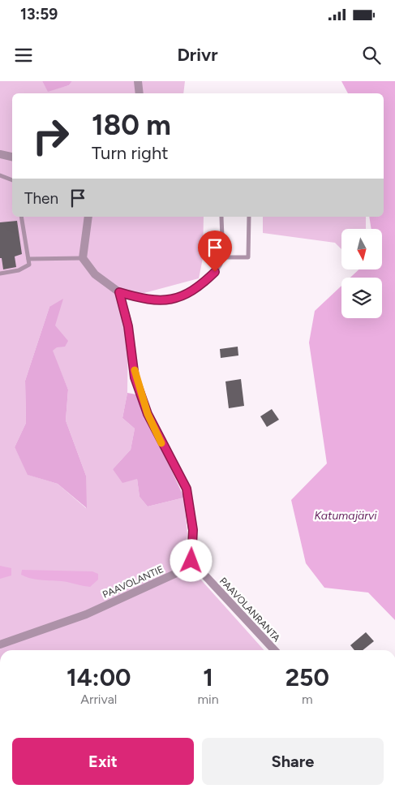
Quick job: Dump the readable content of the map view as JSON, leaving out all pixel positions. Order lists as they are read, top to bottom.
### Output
{
  "streets": {
    "street": ["PAAVOLANTIE", "PAAVOLANRANTA"]
  },
  "crossings": [
    ["PAAVOLANTIE", "PAAVOLANRANTA"]
  ],
  "water": ["Katumajärvi"],
  "north": "bottom",
  "page": {
    "status": "13:59",
    "header": "Drivr",
    "turn": ["180 m", "Turn right"],
    "then": "Then",
    "eta": [
      "14:00",
      "Arrival",
      "1",
      "min",
      "250",
      "m"
    ],
    "buttons": ["Exit", "Share"]
  }
}
